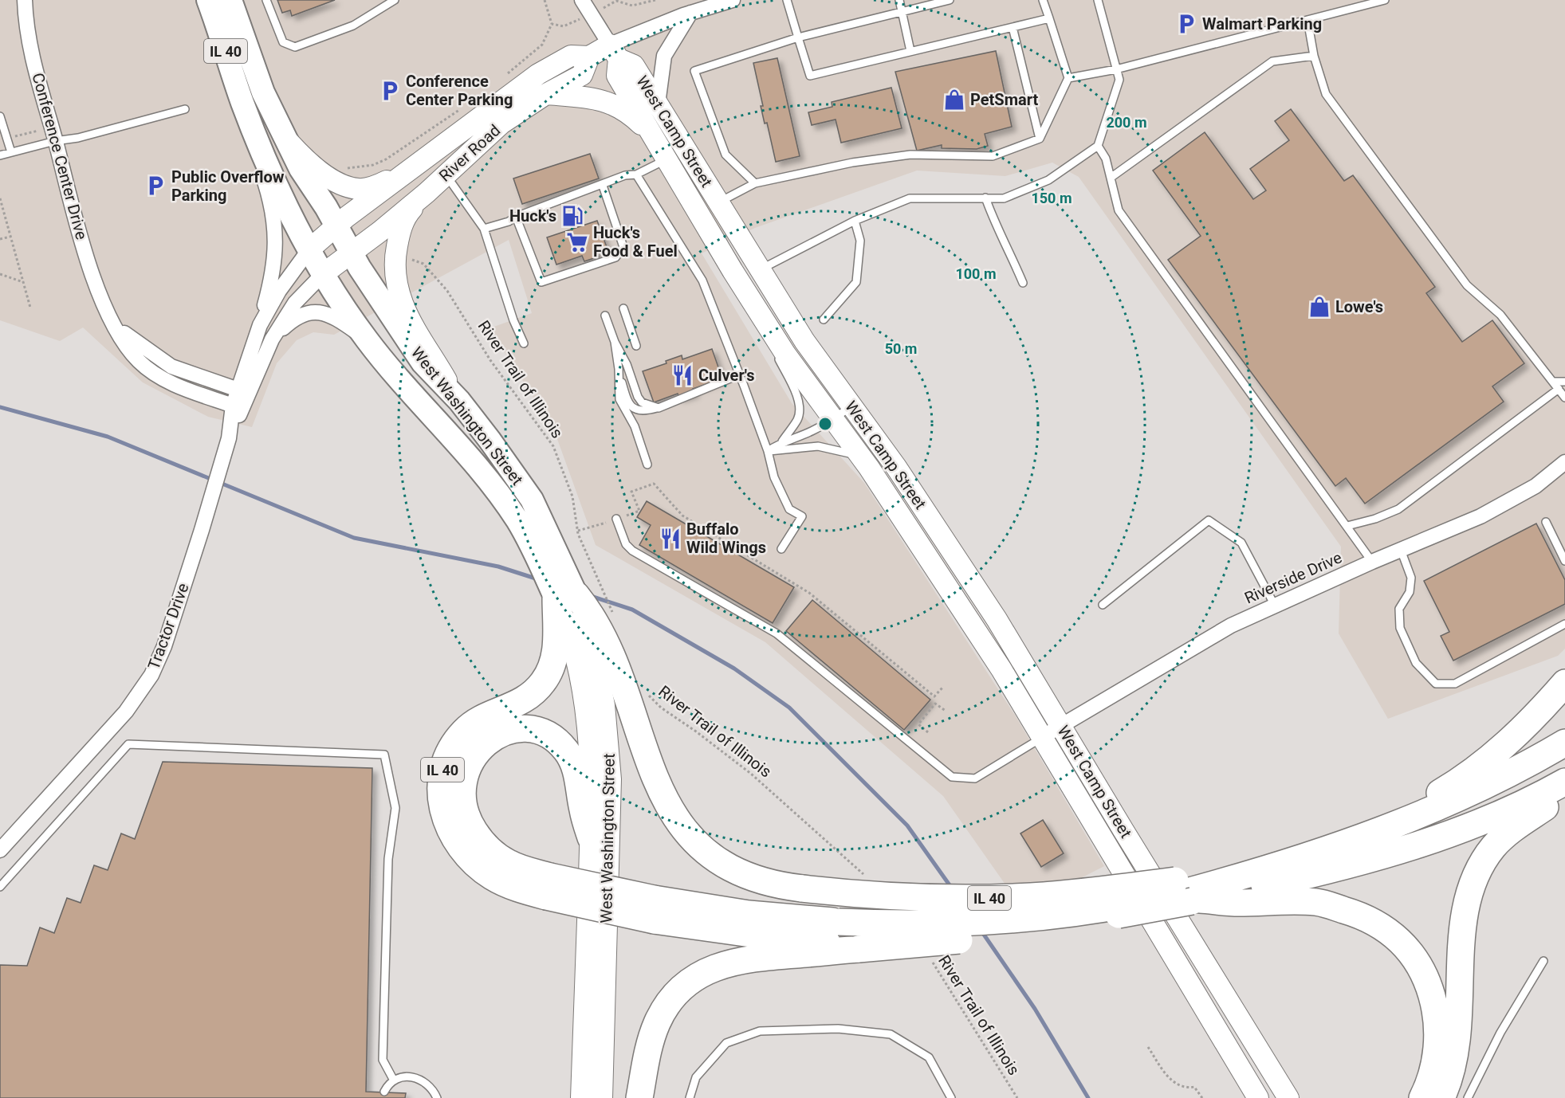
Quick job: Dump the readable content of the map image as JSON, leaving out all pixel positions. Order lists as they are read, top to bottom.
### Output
{
  "streets": {
    "highway": ["IL 40"],
    "main road": [
      "West Camp Street",
      "River Road",
      "West Washington Street",
      "Tractor Drive"
    ],
    "street": ["Conference Center Drive", "Riverside Drive"],
    "path": ["River Trail of Illinois"]
  },
  "crossings": [
    ["IL 40", "River Road"],
    ["IL 40", "West Washington Street"],
    ["IL 40", "Tractor Drive"],
    ["West Camp Street", "Riverside Drive"],
    ["River Road", "West Washington Street"],
    ["River Road", "Tractor Drive"],
    ["Conference Center Drive", "Tractor Drive"],
    ["West Washington Street", "Tractor Drive"]
  ],
  "places": {
    "parking": ["Walmart Parking", "Conference Center Parking", "Public Overflow Parking"],
    "shop": ["PetSmart", "Lowe's"],
    "fuel station": ["Huck's"],
    "supermarket": ["Huck's Food & Fuel"],
    "restaurant": ["Culver's", "Buffalo Wild Wings"]
  },
  "rings": [
    "200 m",
    "150 m",
    "100 m",
    "50 m"
  ]
}
